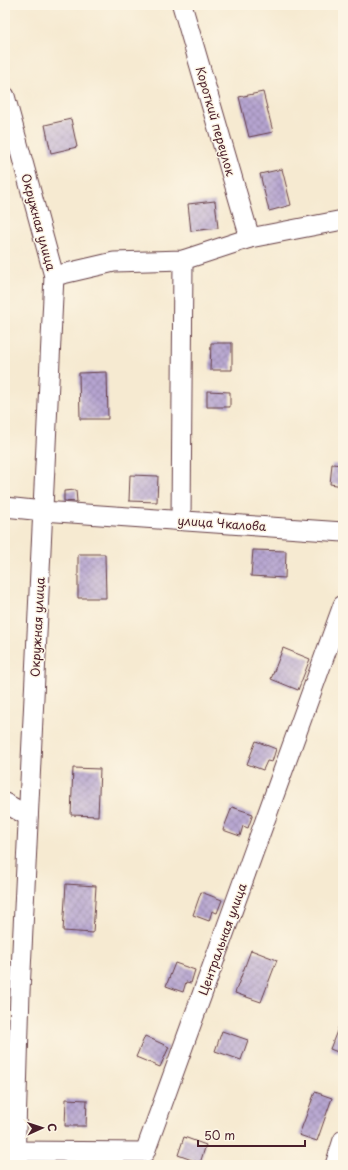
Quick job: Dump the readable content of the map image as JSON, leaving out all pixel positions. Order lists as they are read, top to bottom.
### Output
{
  "streets": {
    "street": [
      "Короткий переулок",
      "Окружная улица",
      "улица Чкалова",
      "Центральная улица"
    ]
  },
  "crossings": [
    ["Окружная улица", "улица Чкалова"],
    ["Окружная улица", "Центральная улица"]
  ],
  "scale_bar": "50 m",
  "north": "right"
}
